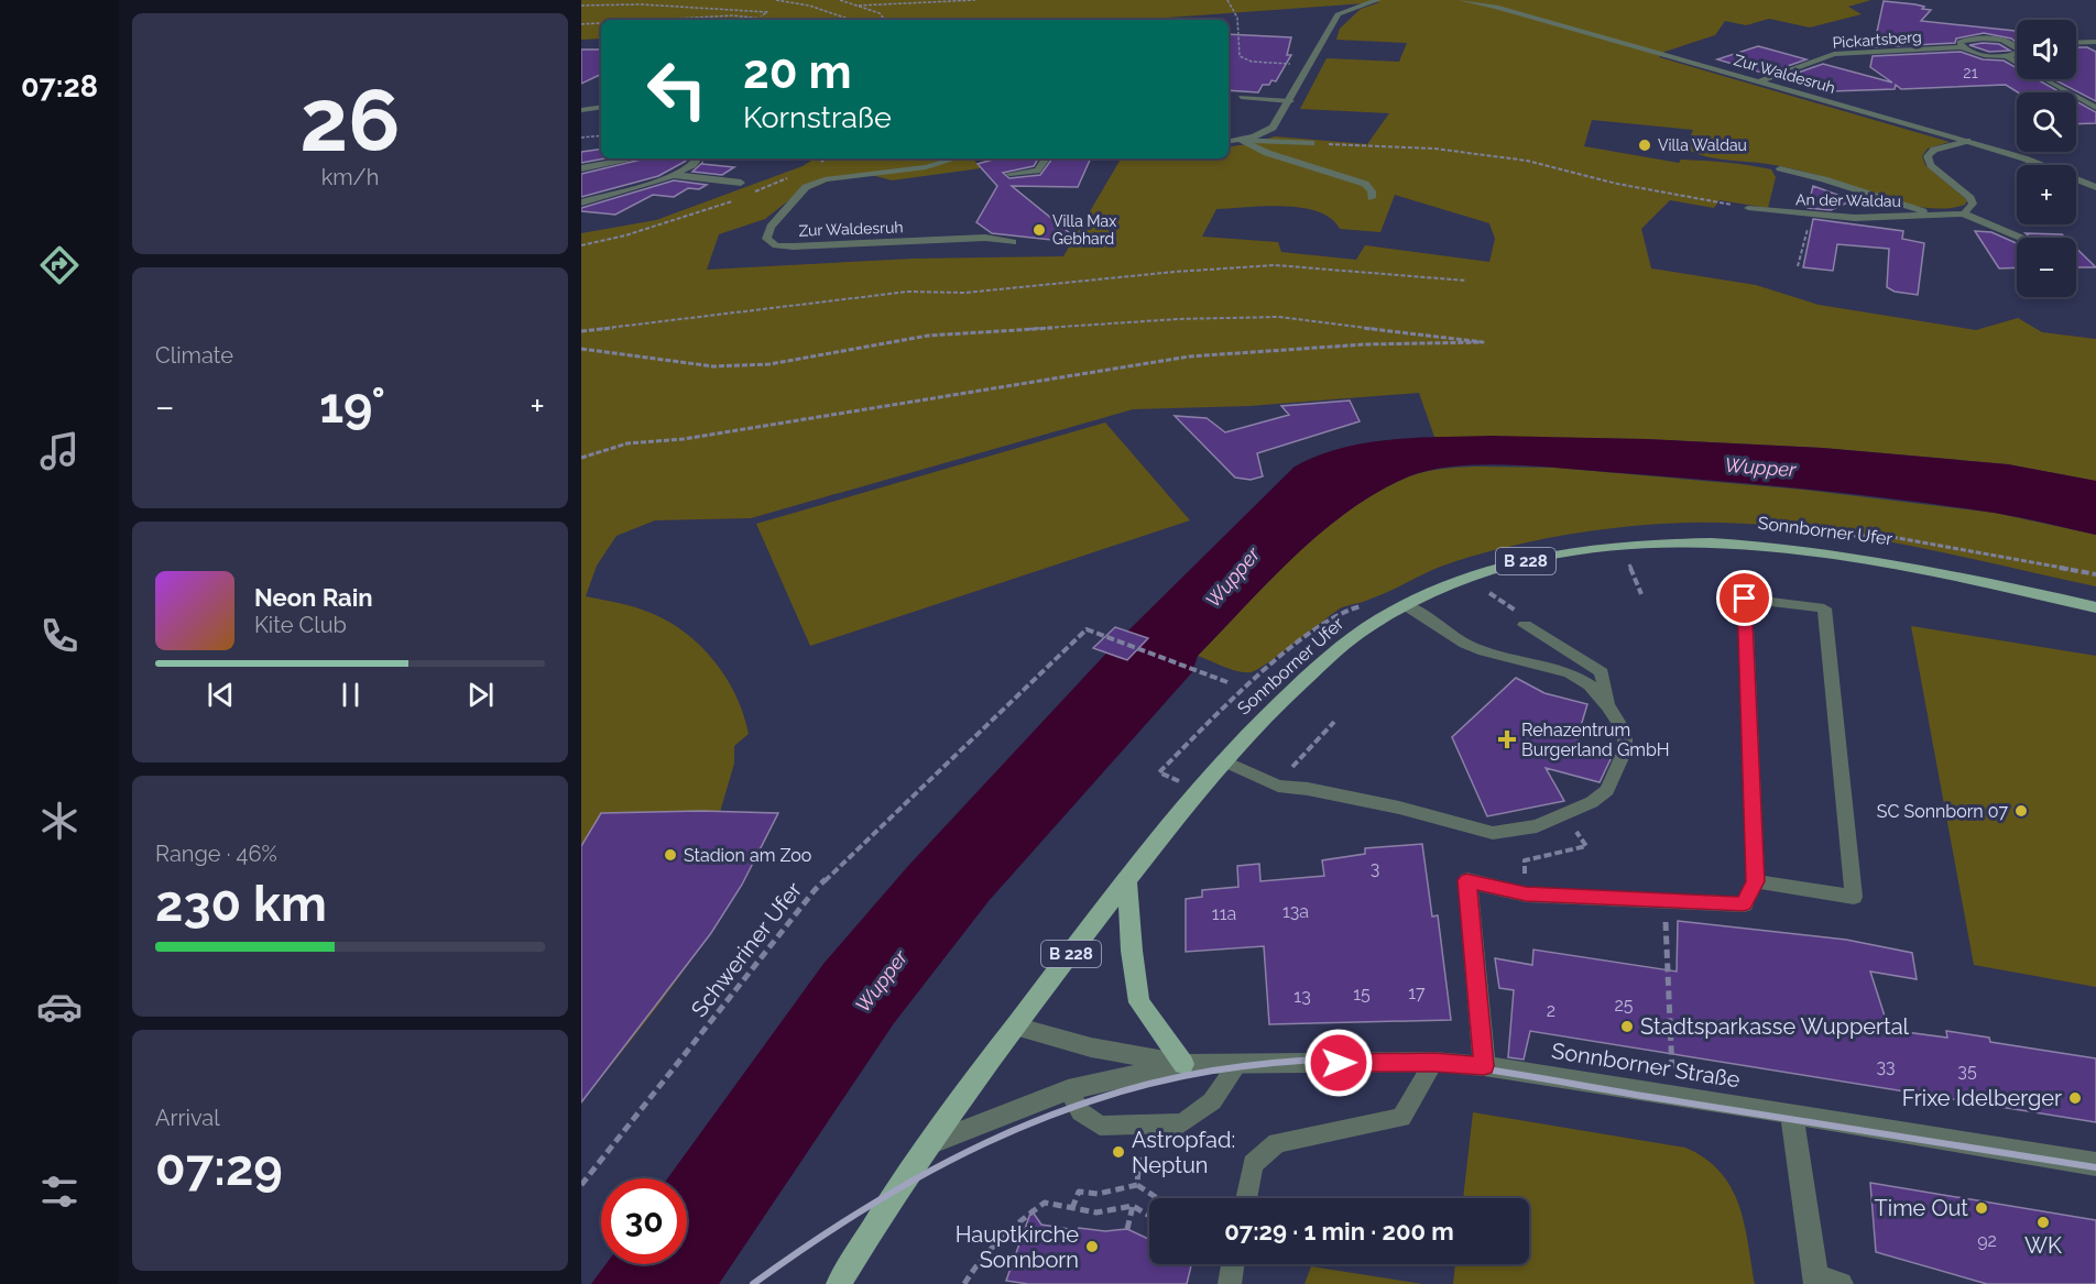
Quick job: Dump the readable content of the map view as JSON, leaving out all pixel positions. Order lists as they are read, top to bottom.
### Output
{
  "streets": {
    "main road": ["Sonnborner Ufer", "B 228"],
    "street": ["Pickartsberg", "Zur Waldesruh", "Sonnborner Straße"],
    "lane": ["An der Waldau"],
    "path": ["Schweriner Ufer"]
  },
  "crossings": [
    ["Pickartsberg", "Zur Waldesruh"],
    ["Sonnborner Ufer", "B 228"],
    ["Sonnborner Ufer", "Sonnborner Straße"],
    ["B 228", "Sonnborner Straße"]
  ],
  "water": ["Wupper"],
  "places": {
    "other": [
      "Villa Waldau",
      "Villa Max Gebhard",
      "SC Sonnborn 07",
      "Stadion am Zoo",
      "Stadtsparkasse Wuppertal",
      "Frixe Idelberger",
      "Astropfad: Neptun",
      "Time Out",
      "WK",
      "Hauptkirche Sonnborn"
    ],
    "health": ["Rehazentrum Burgerland GmbH"]
  },
  "house_numbers": [
    "21",
    "3",
    "13a",
    "11a",
    "17",
    "15",
    "13",
    "25",
    "2",
    "33",
    "35",
    "92"
  ],
  "page": {
    "tabs": "07:28",
    "tile": [
      ["26", "km/h"],
      "Climate",
      ["Range · 46%", "230 km"],
      ["Arrival", "07:29"]
    ],
    "map_buttons": ["+", "−"],
    "turn": ["20 m", "Kornstraße"],
    "heat": ["−", "19°", "+"],
    "song": ["Neon Rain", "Kite Club"],
    "limit": "30",
    "trip": "07:29 · 1 min · 200 m"
  }
}
